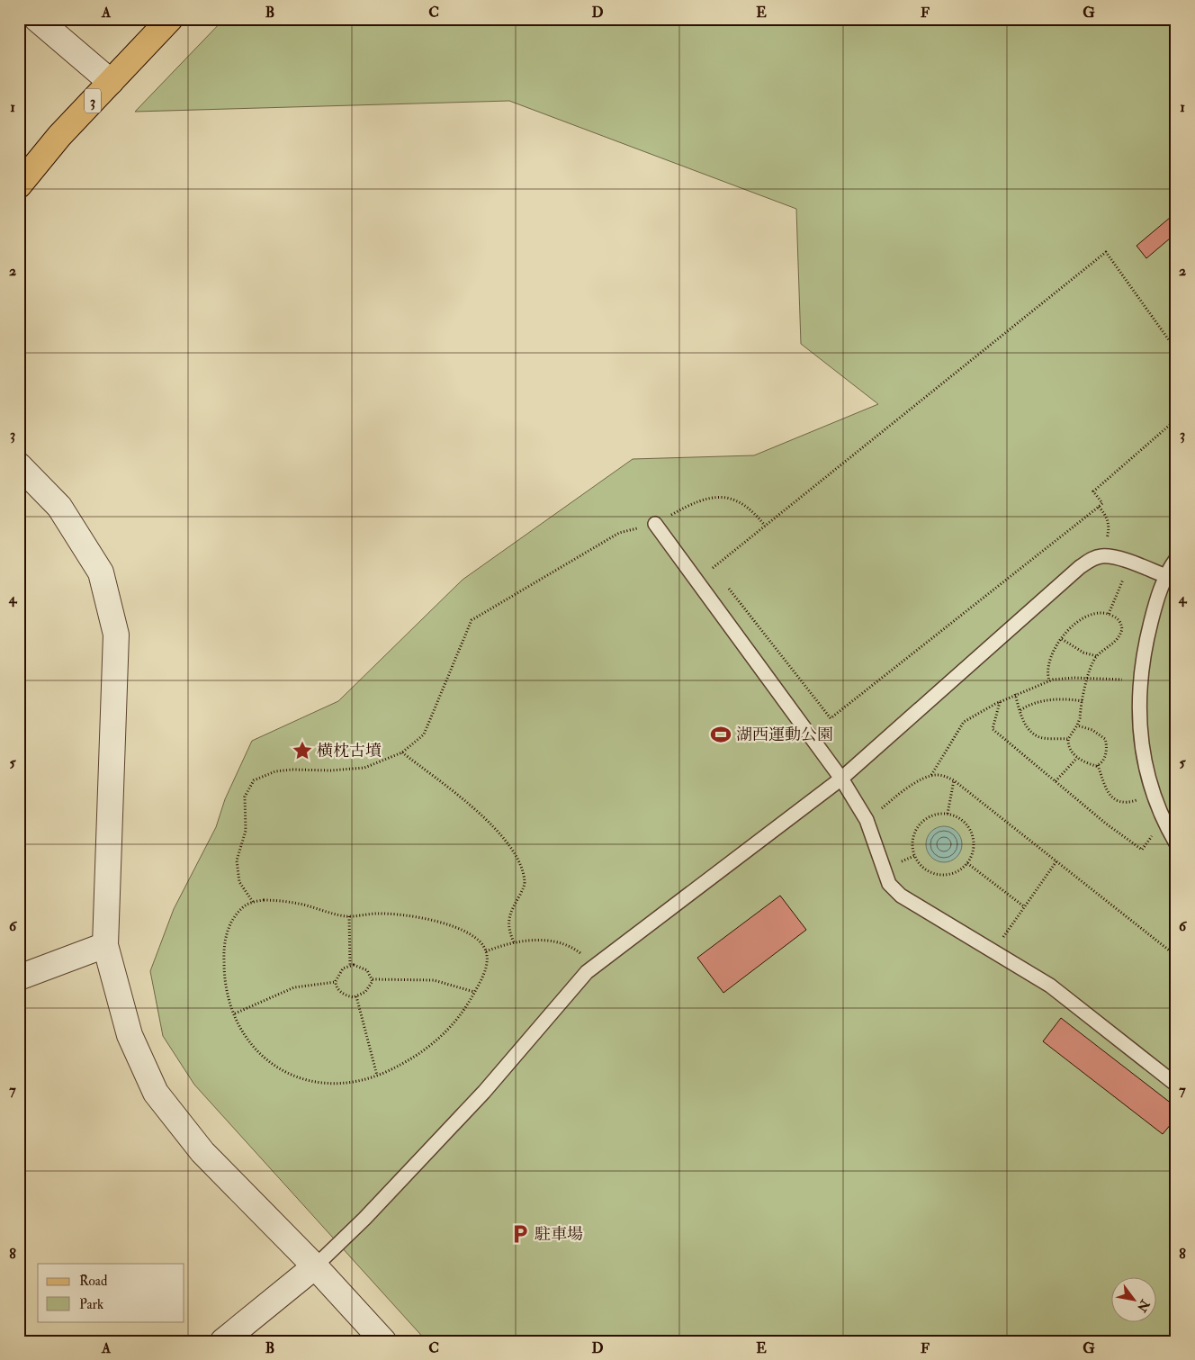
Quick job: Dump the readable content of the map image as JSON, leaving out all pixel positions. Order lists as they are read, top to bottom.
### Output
{
  "streets": {
    "main road": ["3"]
  },
  "places": {
    "sports": ["湖西運動公園"],
    "place": ["横枕古墳"],
    "parking": ["駐車場"]
  },
  "legend": ["Road", "Park"],
  "north": "bottom right",
  "grid": {
    "columns": [
      "A",
      "B",
      "C",
      "D",
      "E",
      "F",
      "G"
    ],
    "rows": [
      "1",
      "2",
      "3",
      "4",
      "5",
      "6",
      "7",
      "8"
    ]
  }
}
